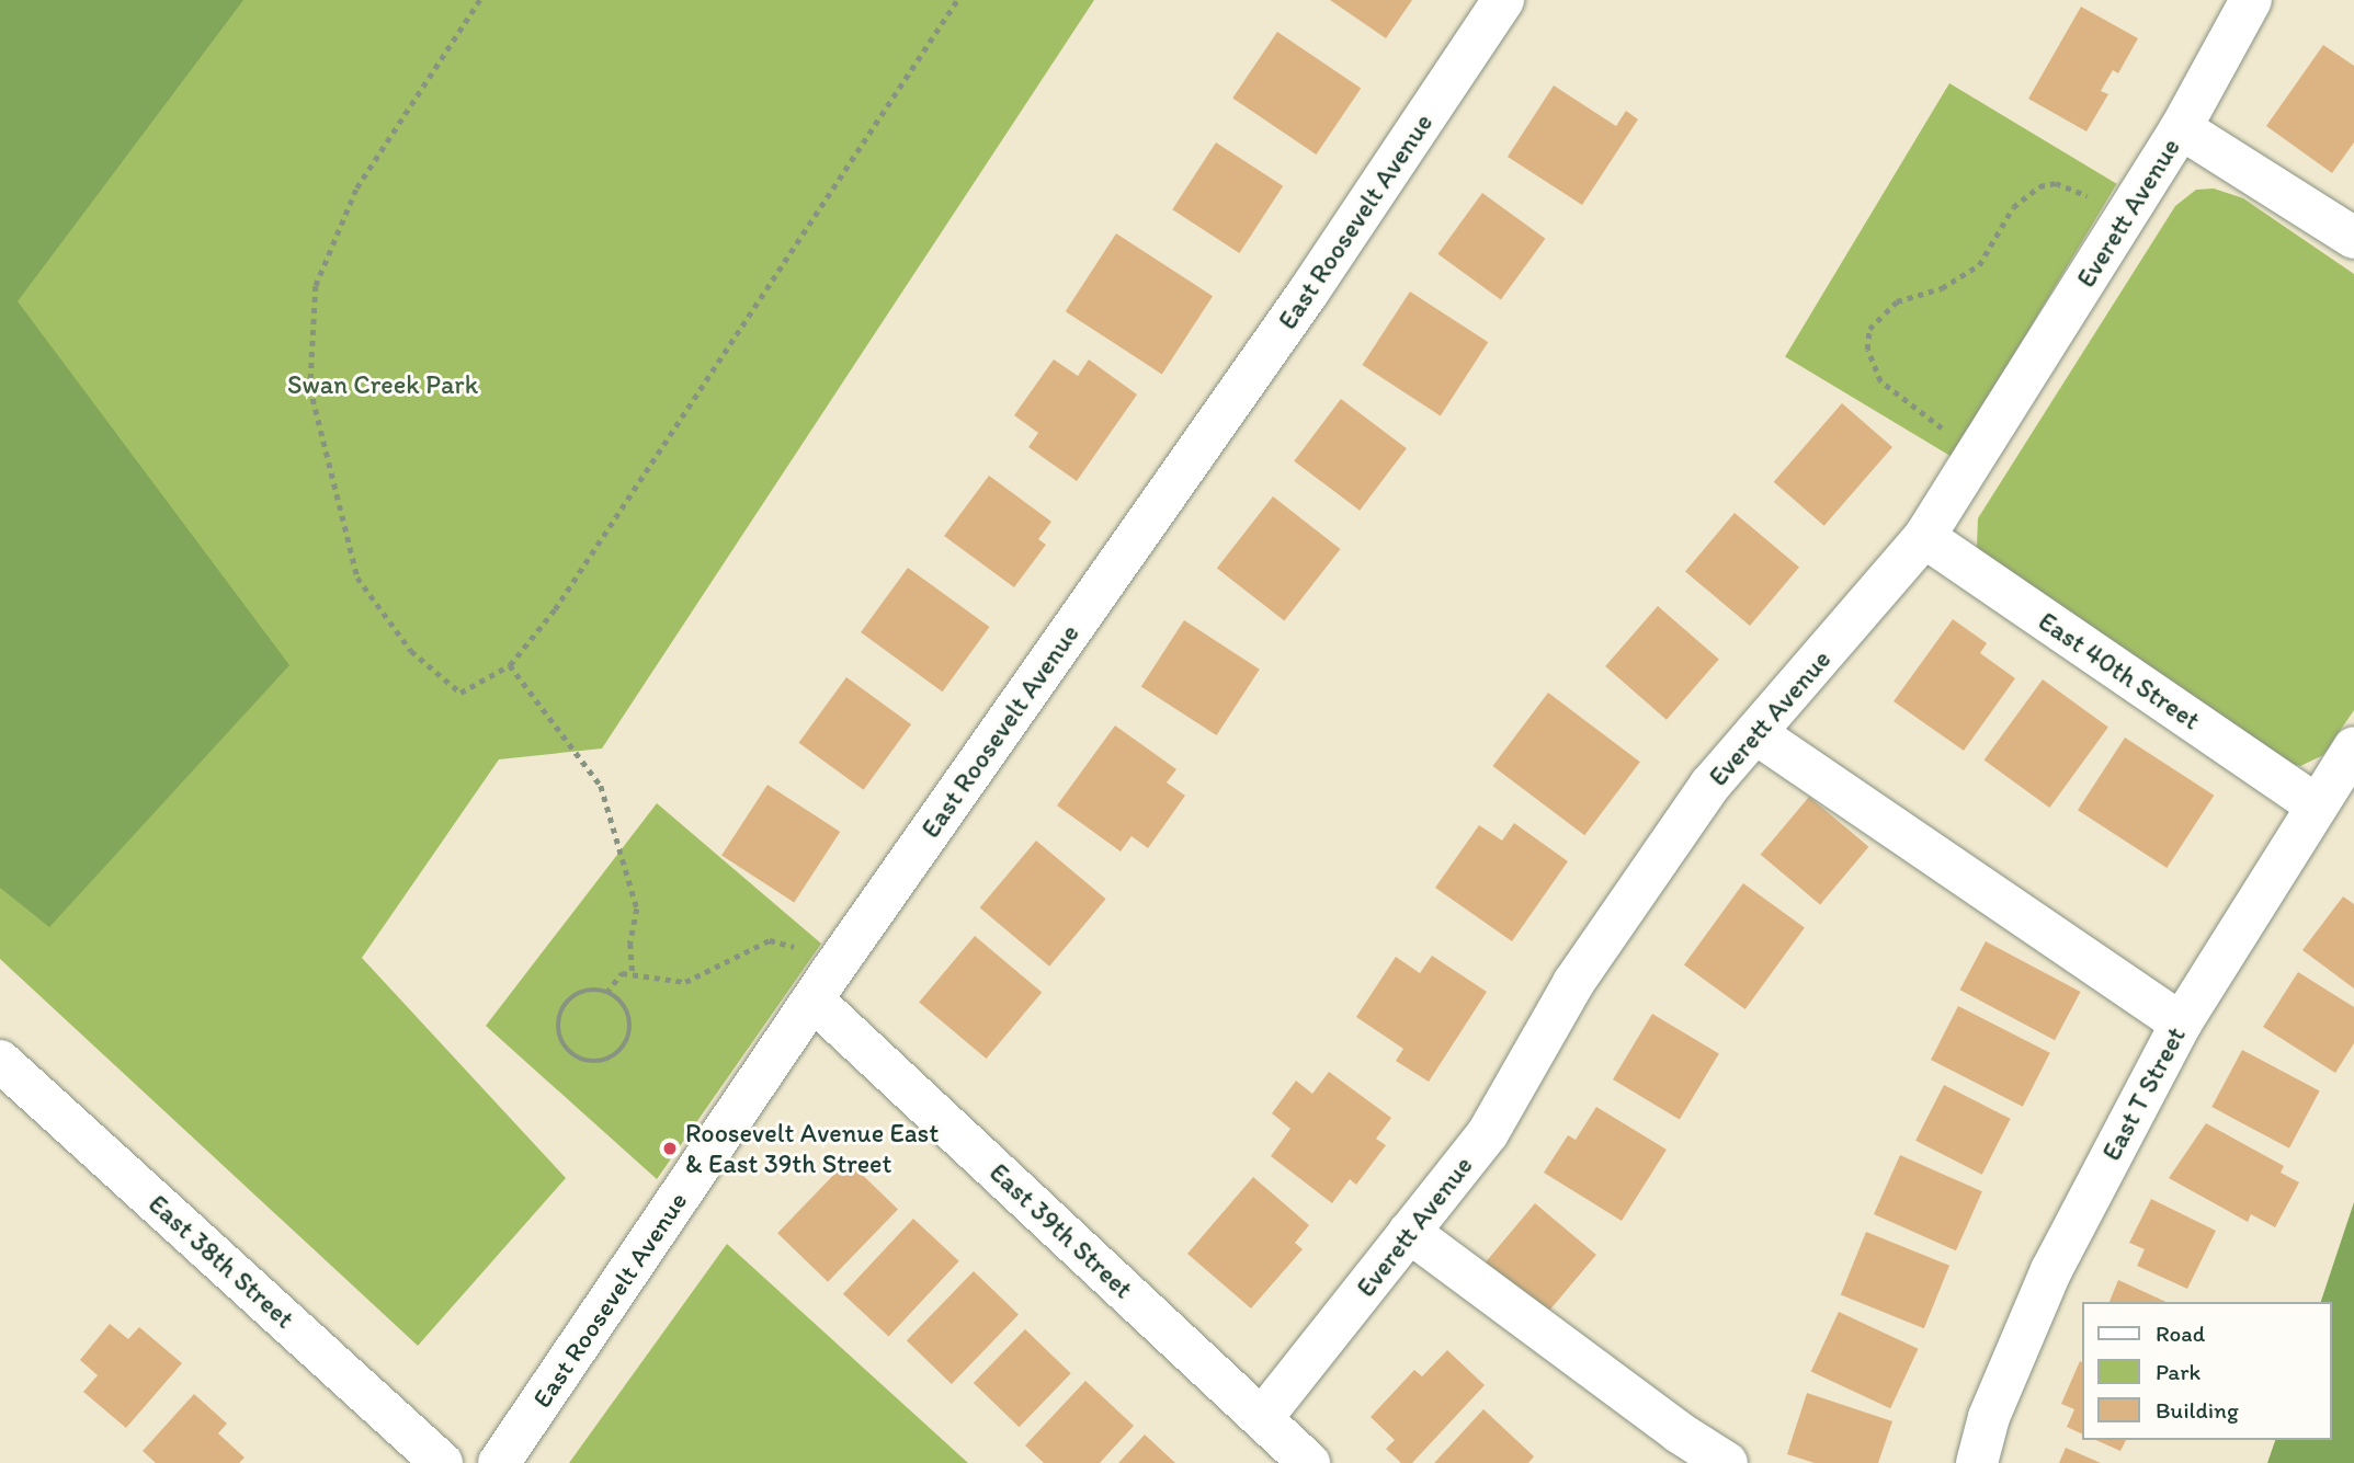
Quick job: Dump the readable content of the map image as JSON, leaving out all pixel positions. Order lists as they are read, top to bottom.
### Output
{
  "streets": {
    "street": [
      "Everett Avenue",
      "East Roosevelt Avenue",
      "East 40th Street",
      "East T Street",
      "East 39th Street",
      "East 38th Street"
    ]
  },
  "crossings": [
    ["Everett Avenue", "East 40th Street"],
    ["Everett Avenue", "East 39th Street"],
    ["East Roosevelt Avenue", "East 39th Street"],
    ["East 40th Street", "East T Street"]
  ],
  "parks": ["Swan Creek Park"],
  "places": ["Roosevelt Avenue East & East 39th Street"],
  "legend": ["Road", "Park", "Building"]
}
